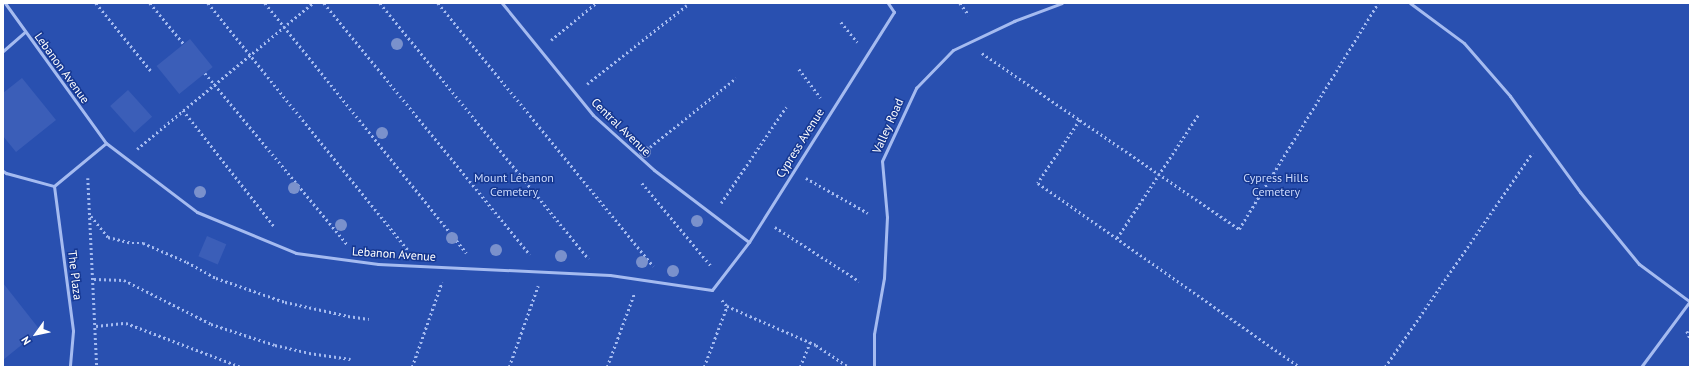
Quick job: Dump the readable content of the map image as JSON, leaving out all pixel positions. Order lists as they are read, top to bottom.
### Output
{
  "streets": {
    "lane": [
      "Lebanon Avenue",
      "Valley Road",
      "Central Avenue",
      "Cypress Avenue",
      "The Plaza"
    ]
  },
  "crossings": [
    ["Lebanon Avenue", "Cypress Avenue"],
    ["Central Avenue", "Cypress Avenue"]
  ],
  "parks": ["Mount Lebanon Cemetery", "Cypress Hills Cemetery"],
  "north": "bottom left"
}
